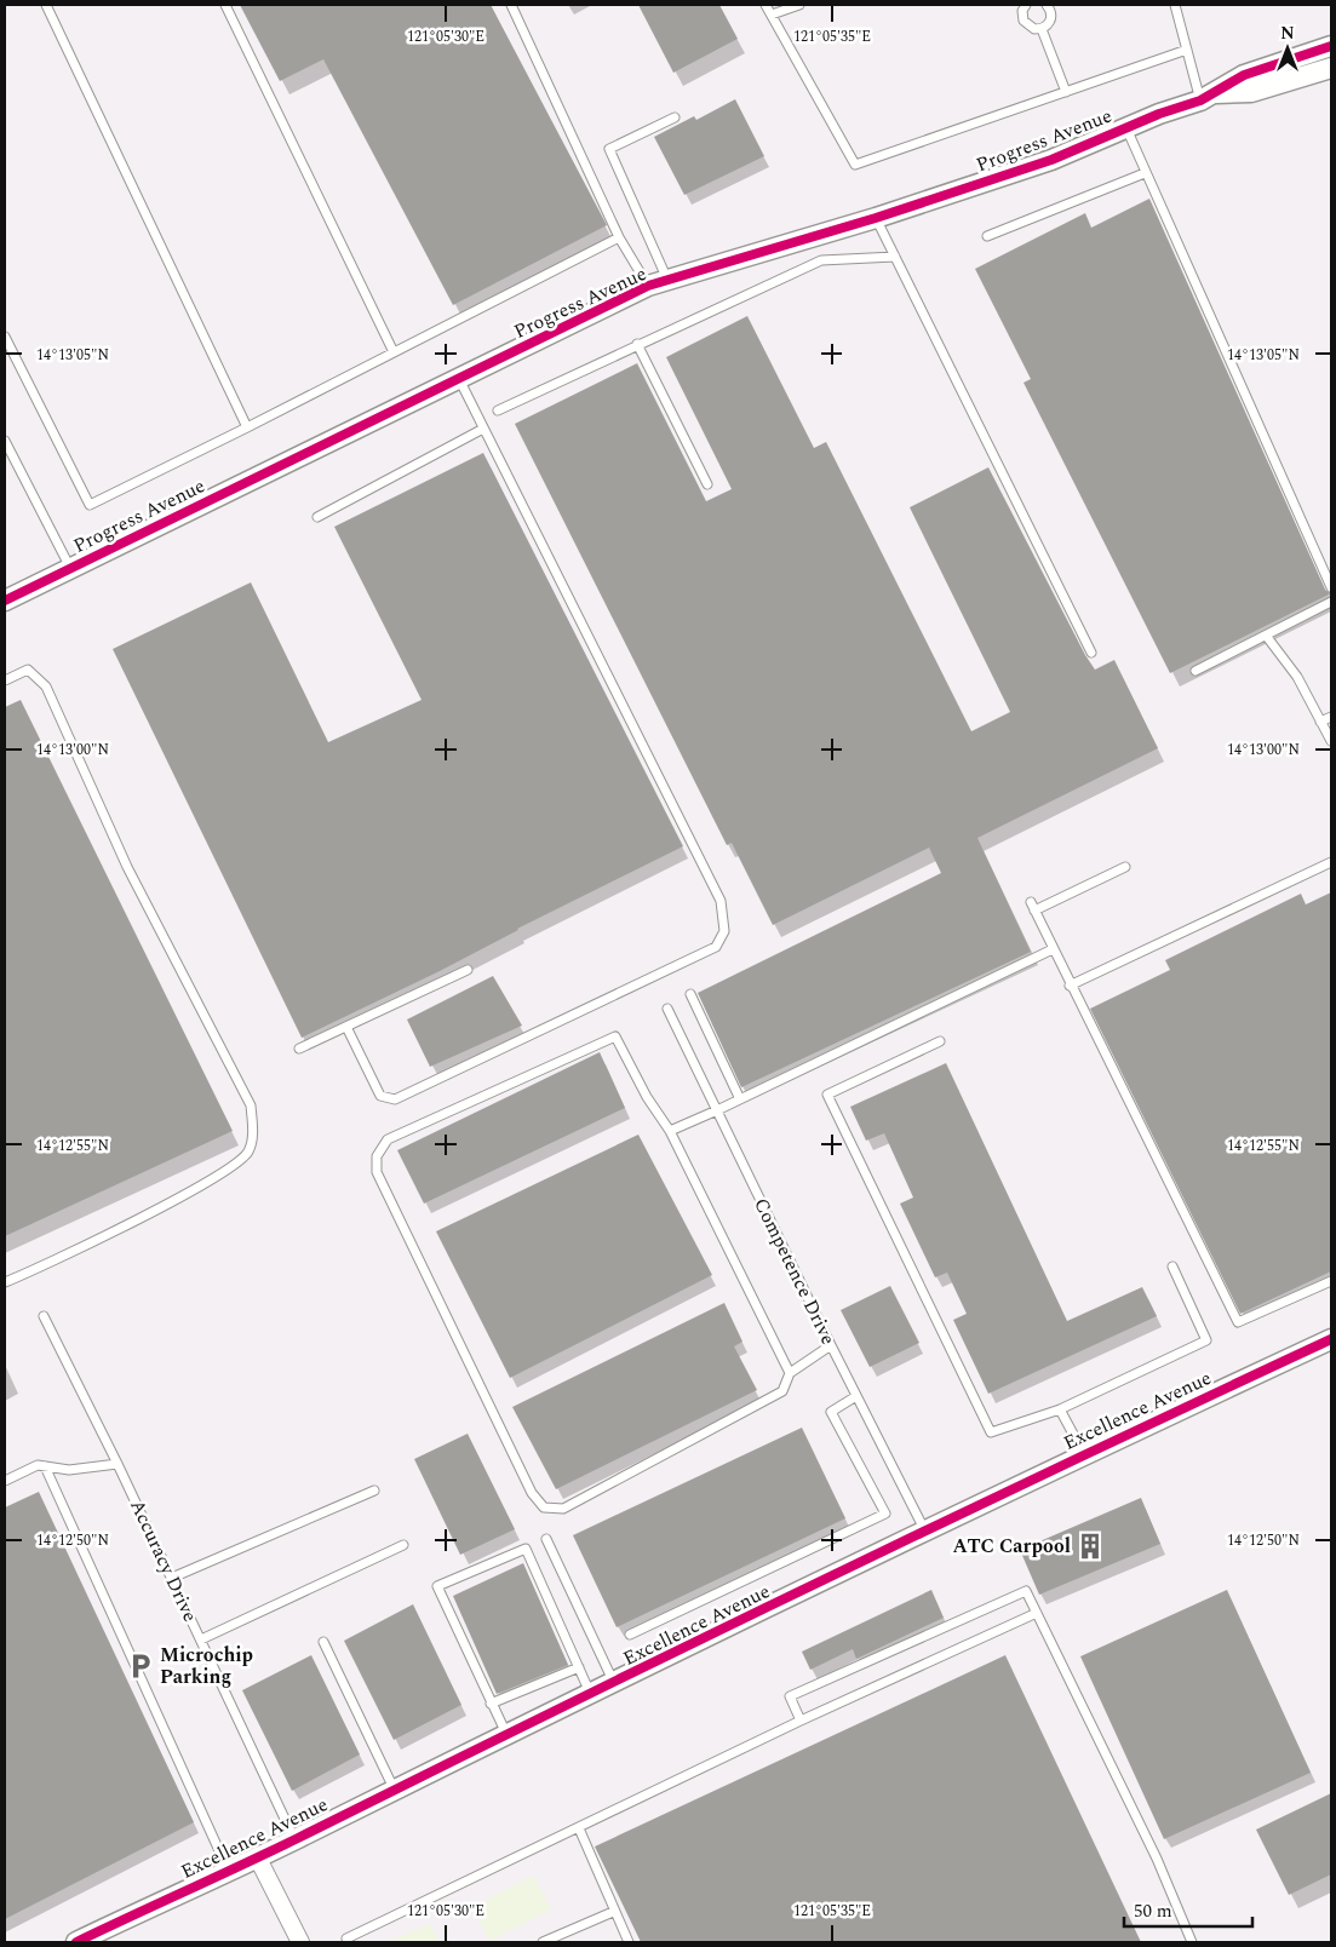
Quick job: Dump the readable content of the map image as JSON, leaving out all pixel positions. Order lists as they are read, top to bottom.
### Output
{
  "streets": {
    "street": ["Progress Avenue", "Excellence Avenue"],
    "lane": ["Competence Drive", "Accuracy Drive"]
  },
  "crossings": [
    ["Competence Drive", "Excellence Avenue"],
    ["Excellence Avenue", "Accuracy Drive"]
  ],
  "places": {
    "building": ["ATC Carpool"],
    "parking": ["Microchip Parking"]
  },
  "scale_bar": "50 m",
  "north": "top",
  "coordinates": [
    "121°05'30\"E",
    "121°05'35\"E",
    "14°13'05\"N",
    "14°13'00\"N",
    "14°12'55\"N",
    "14°12'50\"N"
  ]
}
